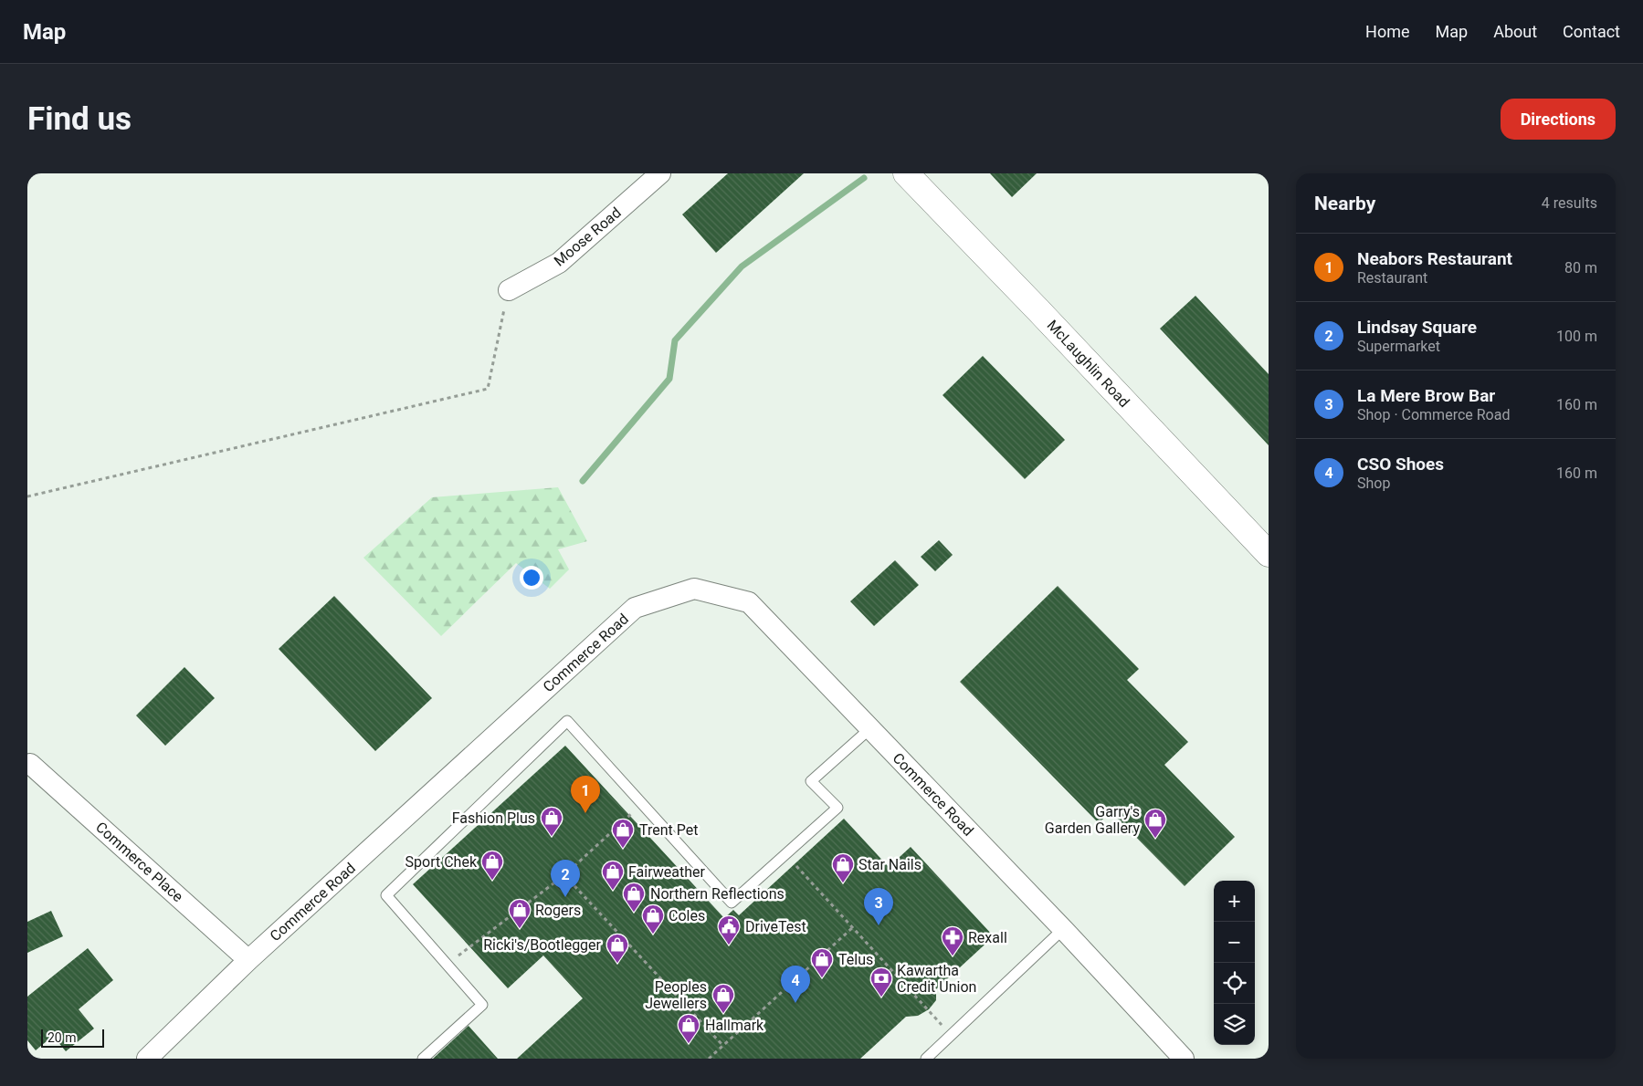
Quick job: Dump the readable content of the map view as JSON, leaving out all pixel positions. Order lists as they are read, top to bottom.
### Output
{
  "streets": {
    "street": [
      "Moose Road",
      "McLaughlin Road",
      "Commerce Road",
      "Commerce Place"
    ]
  },
  "crossings": [
    ["Commerce Road", "Commerce Place"]
  ],
  "places": {
    "shop": [
      "Fashion Plus",
      "Garry's Garden Gallery",
      "Trent Pet",
      "Sport Chek",
      "Star Nails",
      "Fairweather",
      "Northern Reflections",
      "Rogers",
      "Coles",
      "Ricki's/Bootlegger",
      "Telus",
      "Peoples Jewellers",
      "Hallmark"
    ],
    "public building": ["DriveTest"],
    "pharmacy": ["Rexall"],
    "bank": ["Kawartha Credit Union"]
  },
  "scale_bar": "20 m",
  "page": {
    "header": "Map",
    "nav": [
      "Home",
      "Map",
      "About",
      "Contact"
    ],
    "buttons": "Directions",
    "title": "Find us",
    "heading": ["Nearby", "4 results"],
    "list": [
      {
        "mark": "1",
        "name": "Neabors Restaurant",
        "note": "Restaurant",
        "value": "80 m"
      },
      {
        "mark": "2",
        "name": "Lindsay Square",
        "note": "Supermarket",
        "value": "100 m"
      },
      {
        "mark": "3",
        "name": "La Mere Brow Bar",
        "note": "Shop · Commerce Road",
        "value": "160 m"
      },
      {
        "mark": "4",
        "name": "CSO Shoes",
        "note": "Shop",
        "value": "160 m"
      }
    ],
    "pins": [
      "1",
      "2",
      "3",
      "4"
    ],
    "map_buttons": ["+", "−"],
    "scale": "20 m"
  }
}
